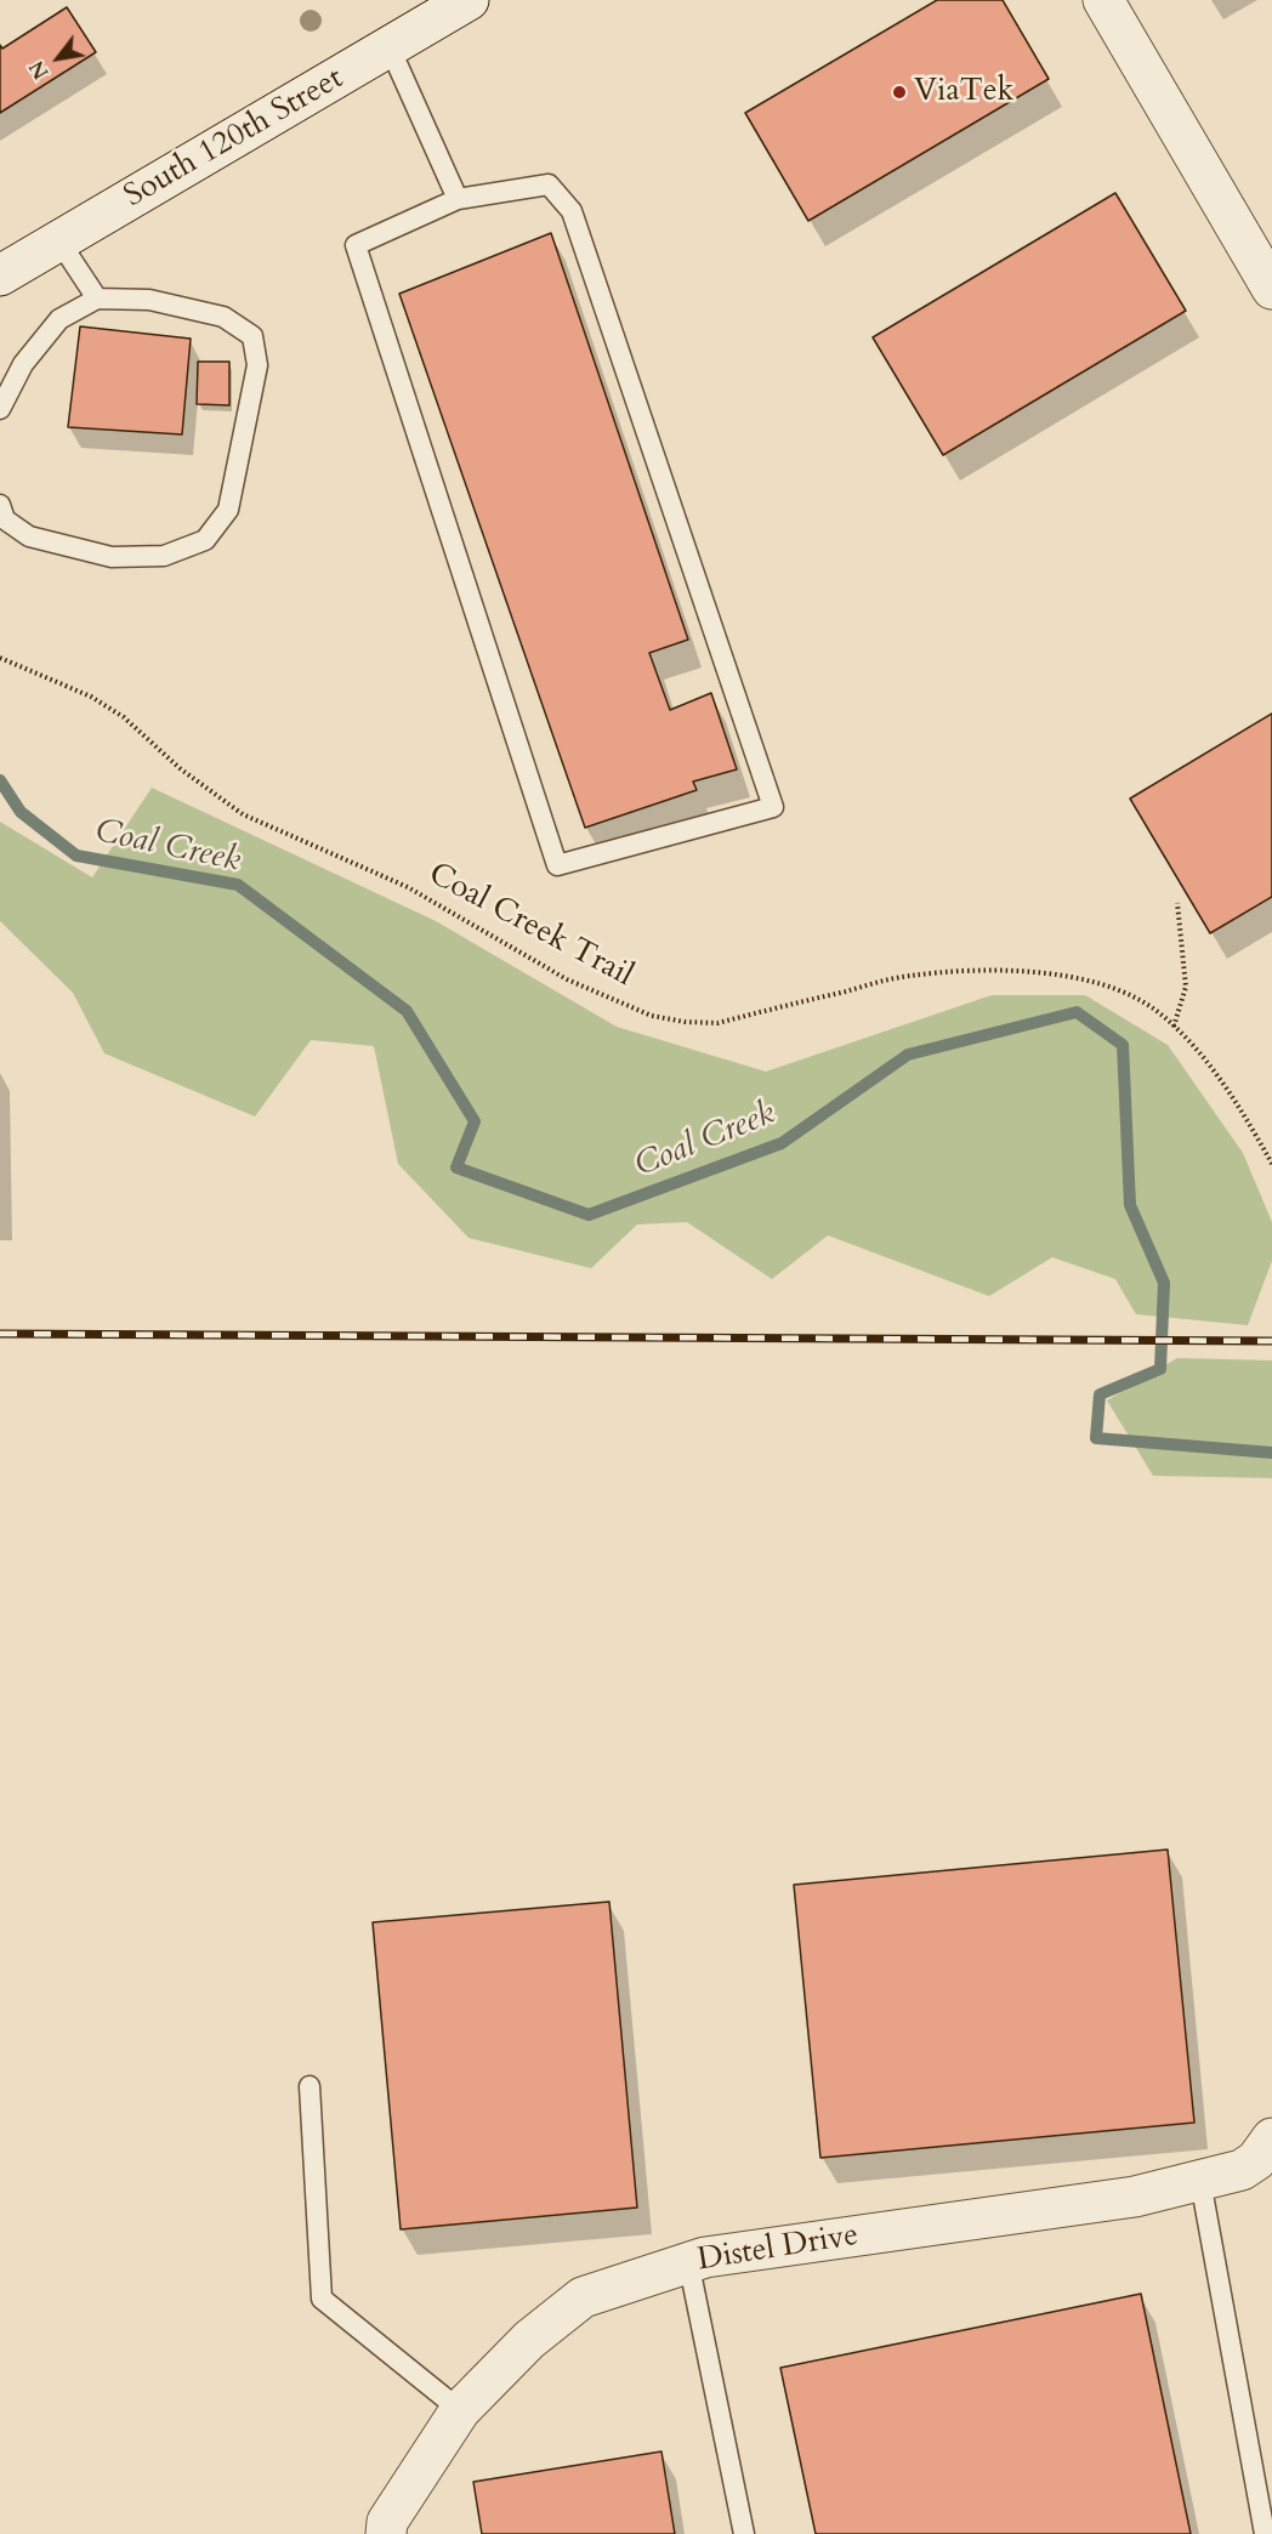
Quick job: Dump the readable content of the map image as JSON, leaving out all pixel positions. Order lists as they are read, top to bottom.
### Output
{
  "streets": {
    "street": ["South 120th Street", "Distel Drive"],
    "path": ["Coal Creek Trail"]
  },
  "water": ["Coal Creek"],
  "places": ["ViaTek"],
  "north": "bottom left"
}
